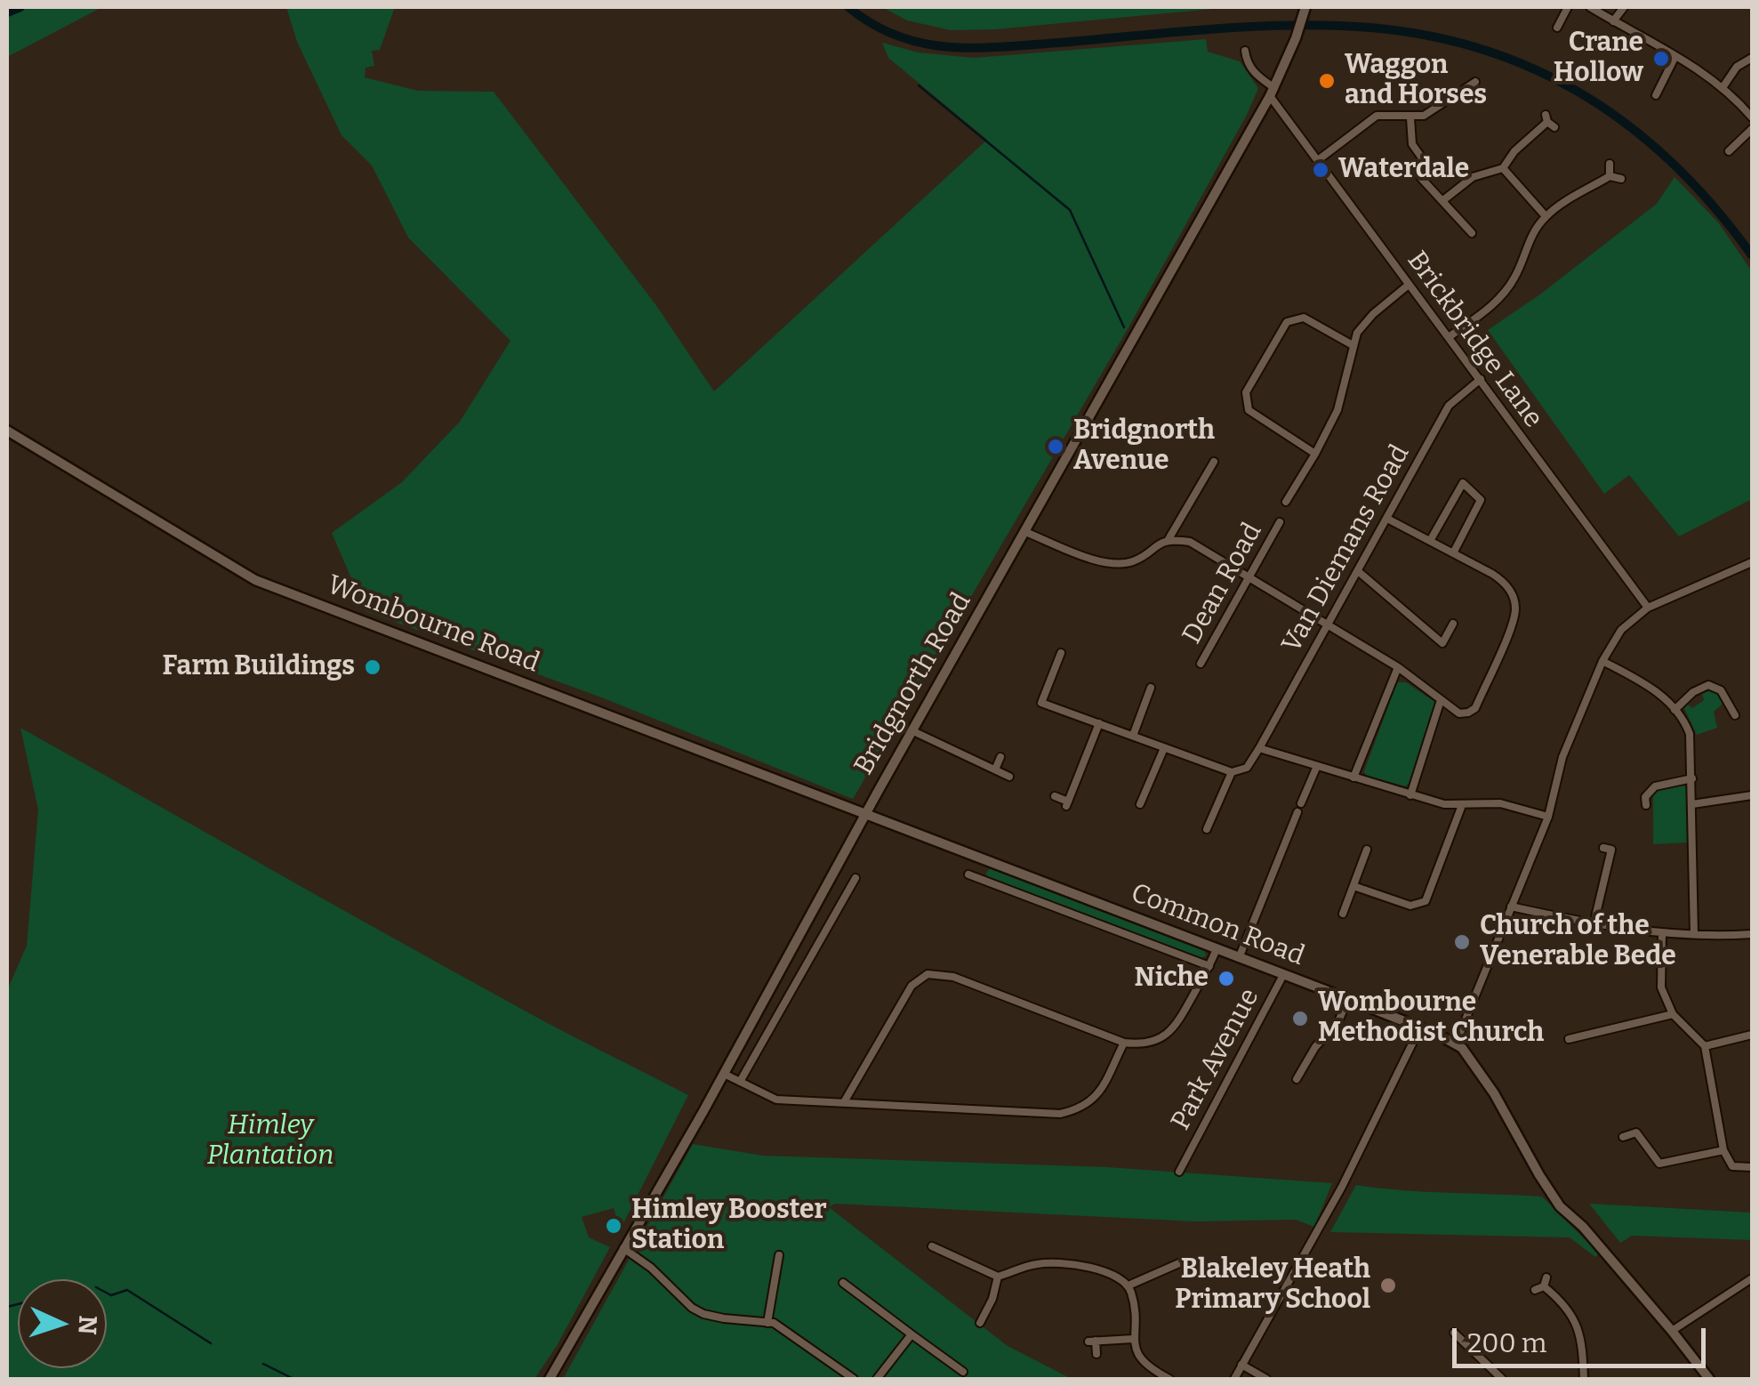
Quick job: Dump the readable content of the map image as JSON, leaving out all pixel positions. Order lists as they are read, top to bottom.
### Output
{
  "streets": {
    "street": [
      "Brickbridge Lane",
      "Van Diemans Road",
      "Dean Road",
      "Wombourne Road",
      "Bridgnorth Road",
      "Common Road",
      "Park Avenue"
    ]
  },
  "crossings": [
    ["Brickbridge Lane", "Van Diemans Road"],
    ["Brickbridge Lane", "Bridgnorth Road"],
    ["Wombourne Road", "Bridgnorth Road"],
    ["Wombourne Road", "Common Road"],
    ["Bridgnorth Road", "Common Road"],
    ["Common Road", "Park Avenue"]
  ],
  "parks": ["Himley Plantation"],
  "places": [
    "Crane Hollow",
    "Waggon and Horses",
    "Waterdale",
    "Bridgnorth Avenue",
    "Farm Buildings",
    "Church of the Venerable Bede",
    "Niche",
    "Wombourne Methodist Church",
    "Himley Booster Station",
    "Blakeley Heath Primary School"
  ],
  "scale_bar": "200 m",
  "north": "right"
}
